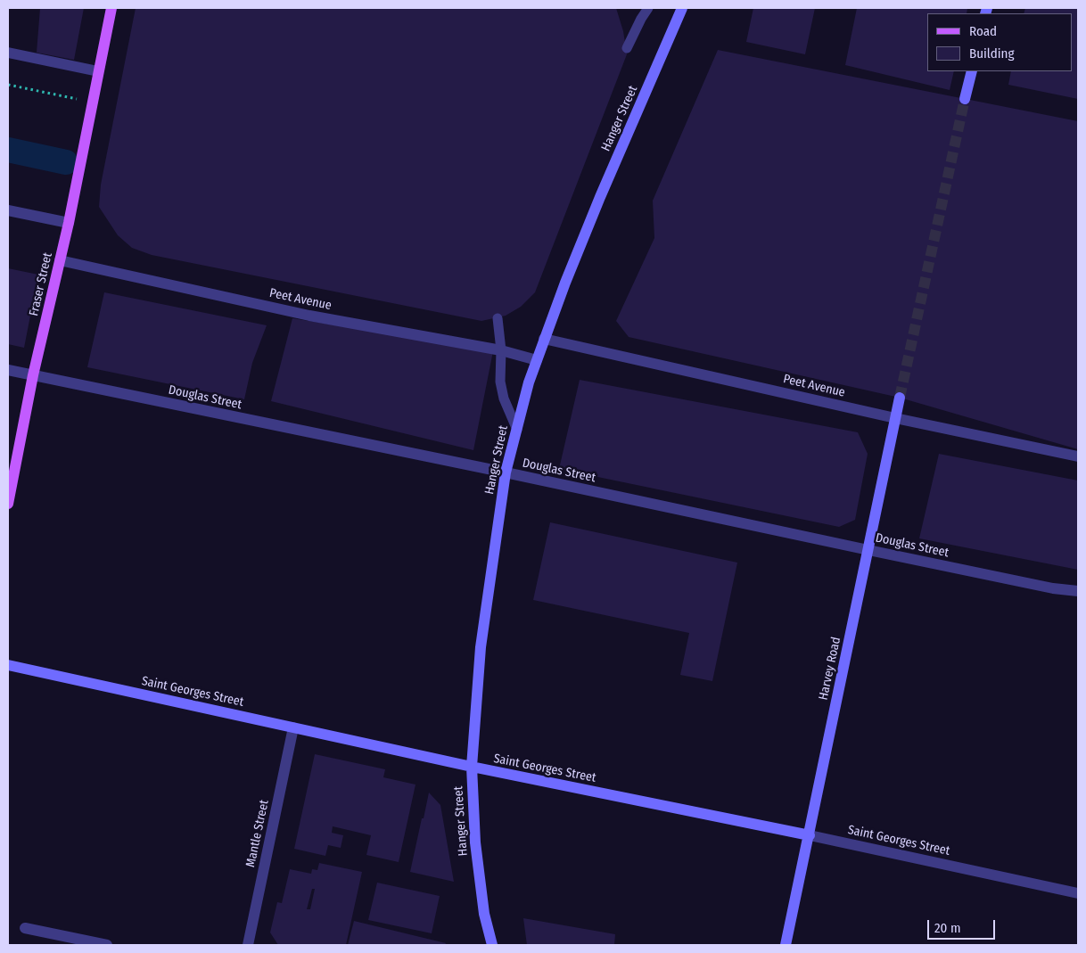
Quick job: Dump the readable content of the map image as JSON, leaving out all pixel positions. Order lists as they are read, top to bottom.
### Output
{
  "streets": {
    "main road": [
      "Hanger Street",
      "Fraser Street",
      "Harvey Road",
      "Saint Georges Street"
    ],
    "street": ["Peet Avenue", "Douglas Street", "Mantle Street"]
  },
  "crossings": [
    ["Hanger Street", "Peet Avenue"],
    ["Hanger Street", "Douglas Street"],
    ["Hanger Street", "Saint Georges Street"],
    ["Fraser Street", "Peet Avenue"],
    ["Fraser Street", "Douglas Street"],
    ["Peet Avenue", "Harvey Road"],
    ["Douglas Street", "Harvey Road"],
    ["Harvey Road", "Saint Georges Street"],
    ["Saint Georges Street", "Mantle Street"]
  ],
  "legend": ["Road", "Building"],
  "scale_bar": "20 m"
}
